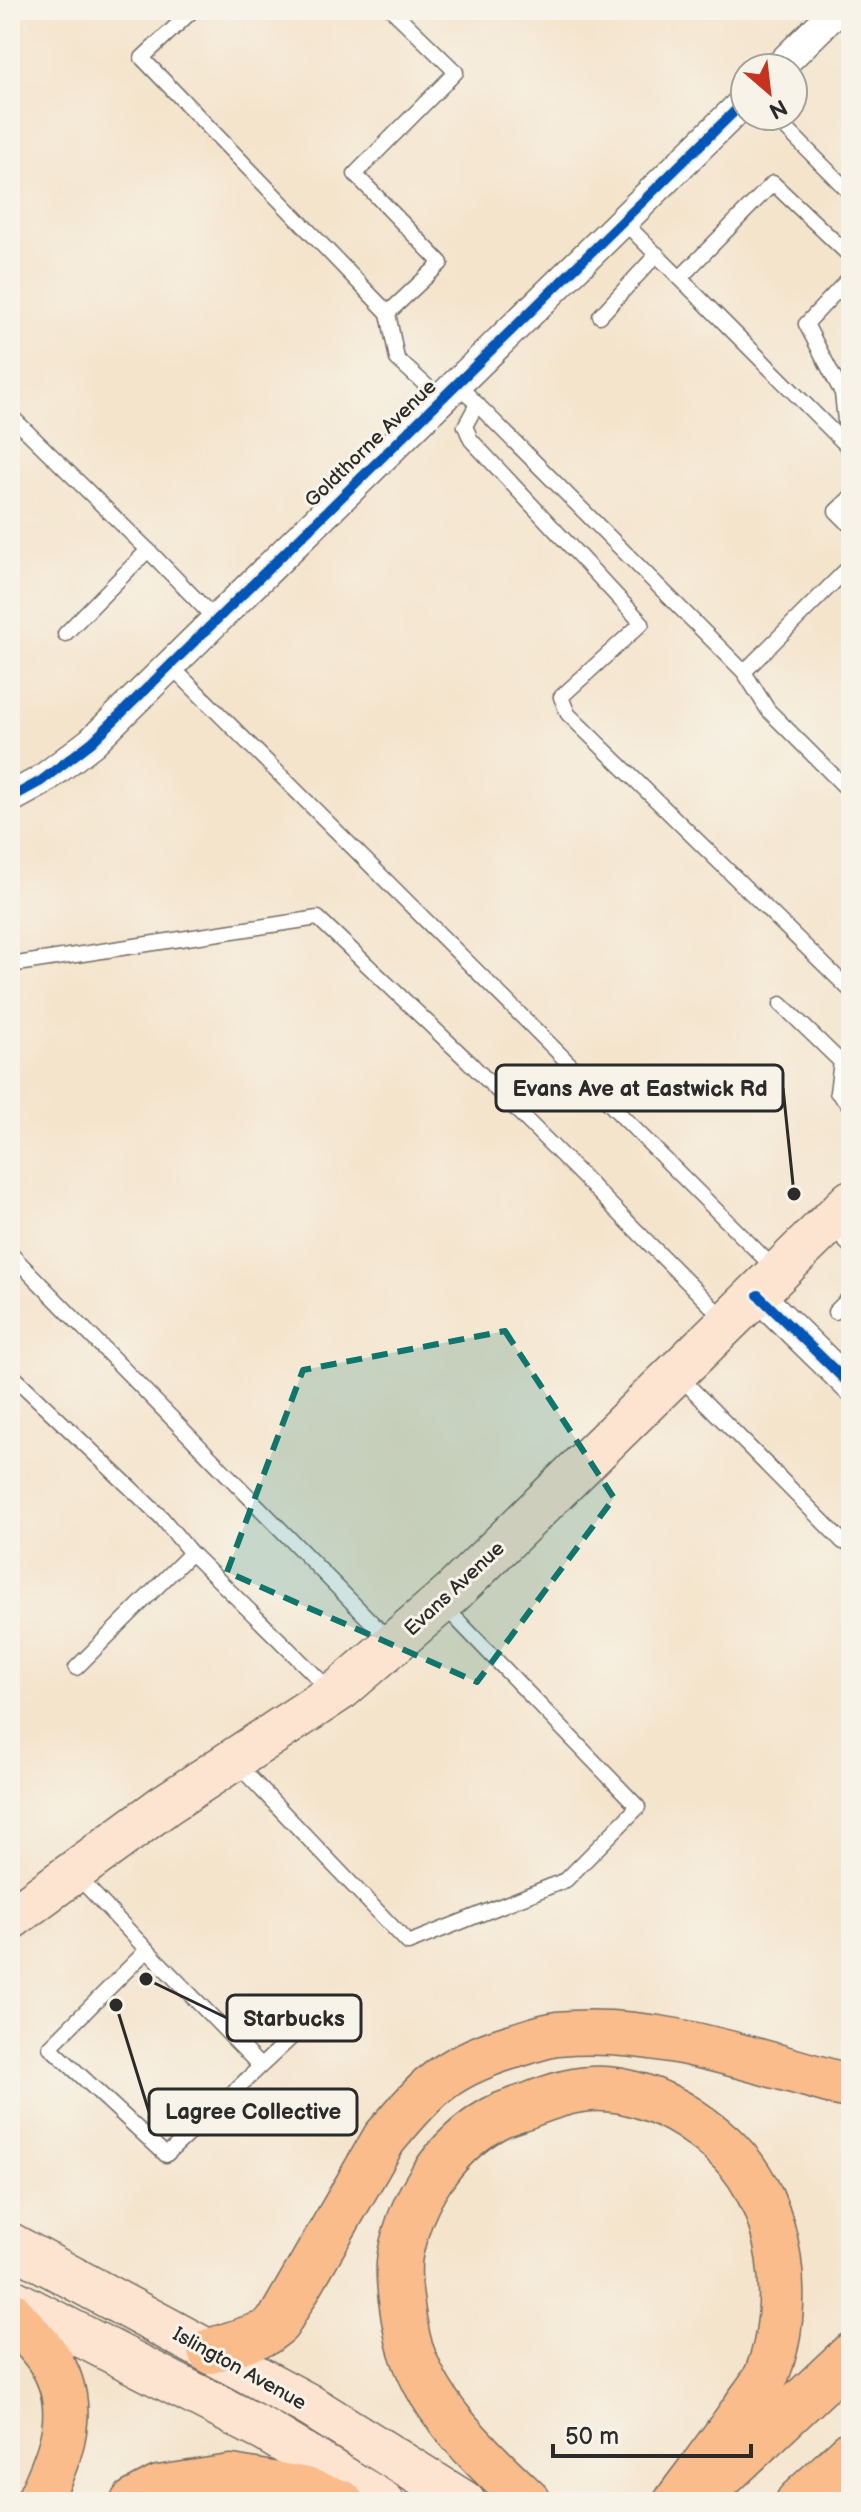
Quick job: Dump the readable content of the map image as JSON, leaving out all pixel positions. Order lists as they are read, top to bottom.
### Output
{
  "streets": {
    "main road": ["Evans Avenue", "Islington Avenue"],
    "street": ["Goldthorne Avenue"]
  },
  "places": ["Evans Ave at Eastwick Rd", "Starbucks", "Lagree Collective"],
  "scale_bar": "50 m",
  "north": "bottom right"
}
